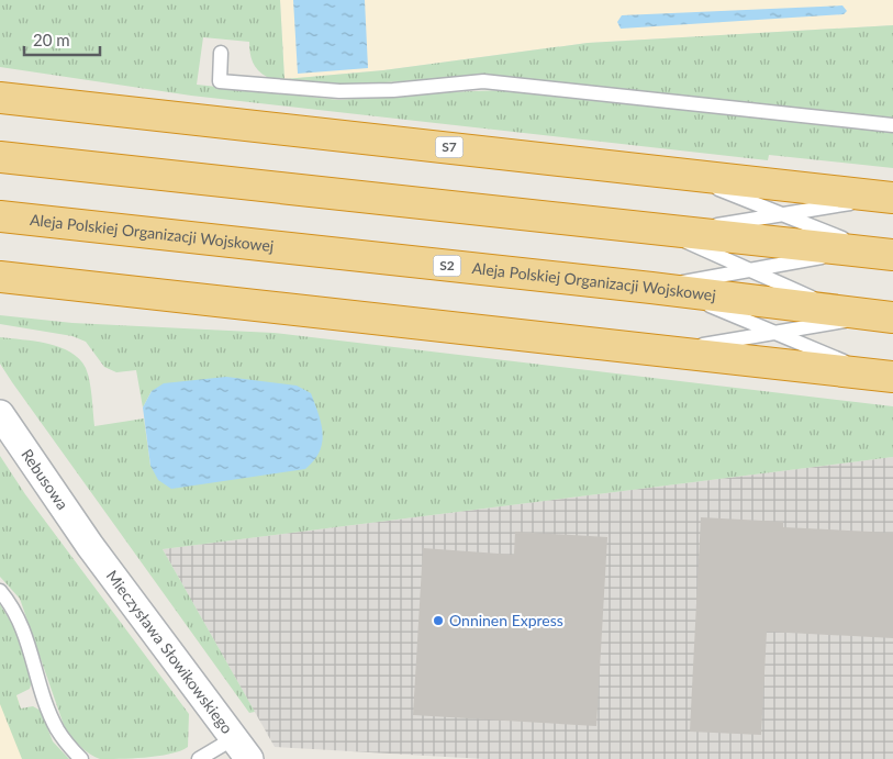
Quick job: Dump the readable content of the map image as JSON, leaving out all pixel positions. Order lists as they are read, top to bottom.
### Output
{
  "streets": {
    "highway": ["S7", "Aleja Polskiej Organizacji Wojskowej", "S2"],
    "street": ["Rebusowa", "Mieczysława Słowikowskiego"]
  },
  "crossings": [
    ["Rebusowa", "Mieczysława Słowikowskiego"]
  ],
  "places": ["Onninen Express"],
  "scale_bar": "20 m"
}
